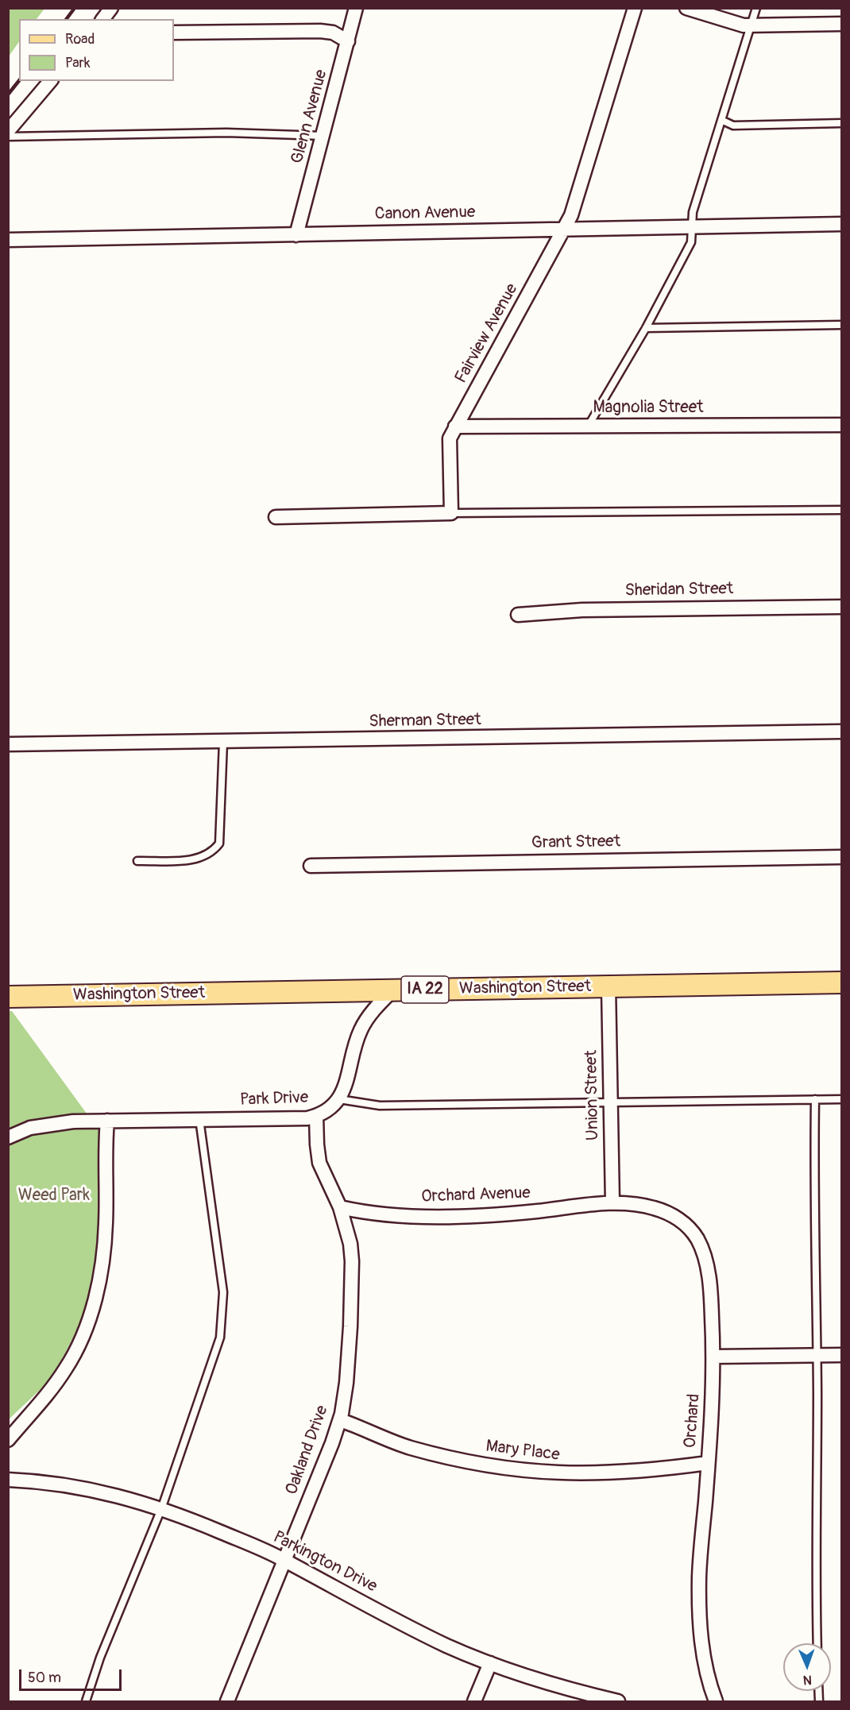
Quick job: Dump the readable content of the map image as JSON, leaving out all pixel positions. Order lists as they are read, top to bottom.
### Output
{
  "streets": {
    "main road": ["Washington Street", "IA 22"],
    "street": [
      "Glenn Avenue",
      "Canon Avenue",
      "Fairview Avenue",
      "Magnolia Street",
      "Sheridan Street",
      "Sherman Street",
      "Grant Street",
      "Union Street",
      "Park Drive",
      "Orchard Avenue",
      "Orchard",
      "Oakland Drive",
      "Mary Place",
      "Parkington Drive"
    ]
  },
  "crossings": [
    ["Glenn Avenue", "Canon Avenue"],
    ["Canon Avenue", "Fairview Avenue"],
    ["Fairview Avenue", "Magnolia Street"],
    ["Washington Street", "Union Street"],
    ["Union Street", "Orchard Avenue"],
    ["Union Street", "Orchard"],
    ["Park Drive", "Oakland Drive"],
    ["Orchard Avenue", "Orchard"],
    ["Orchard Avenue", "Oakland Drive"],
    ["Orchard", "Mary Place"],
    ["Oakland Drive", "Mary Place"],
    ["Oakland Drive", "Parkington Drive"]
  ],
  "parks": ["Weed Park"],
  "legend": ["Road", "Park"],
  "scale_bar": "50 m",
  "north": "bottom"
}
